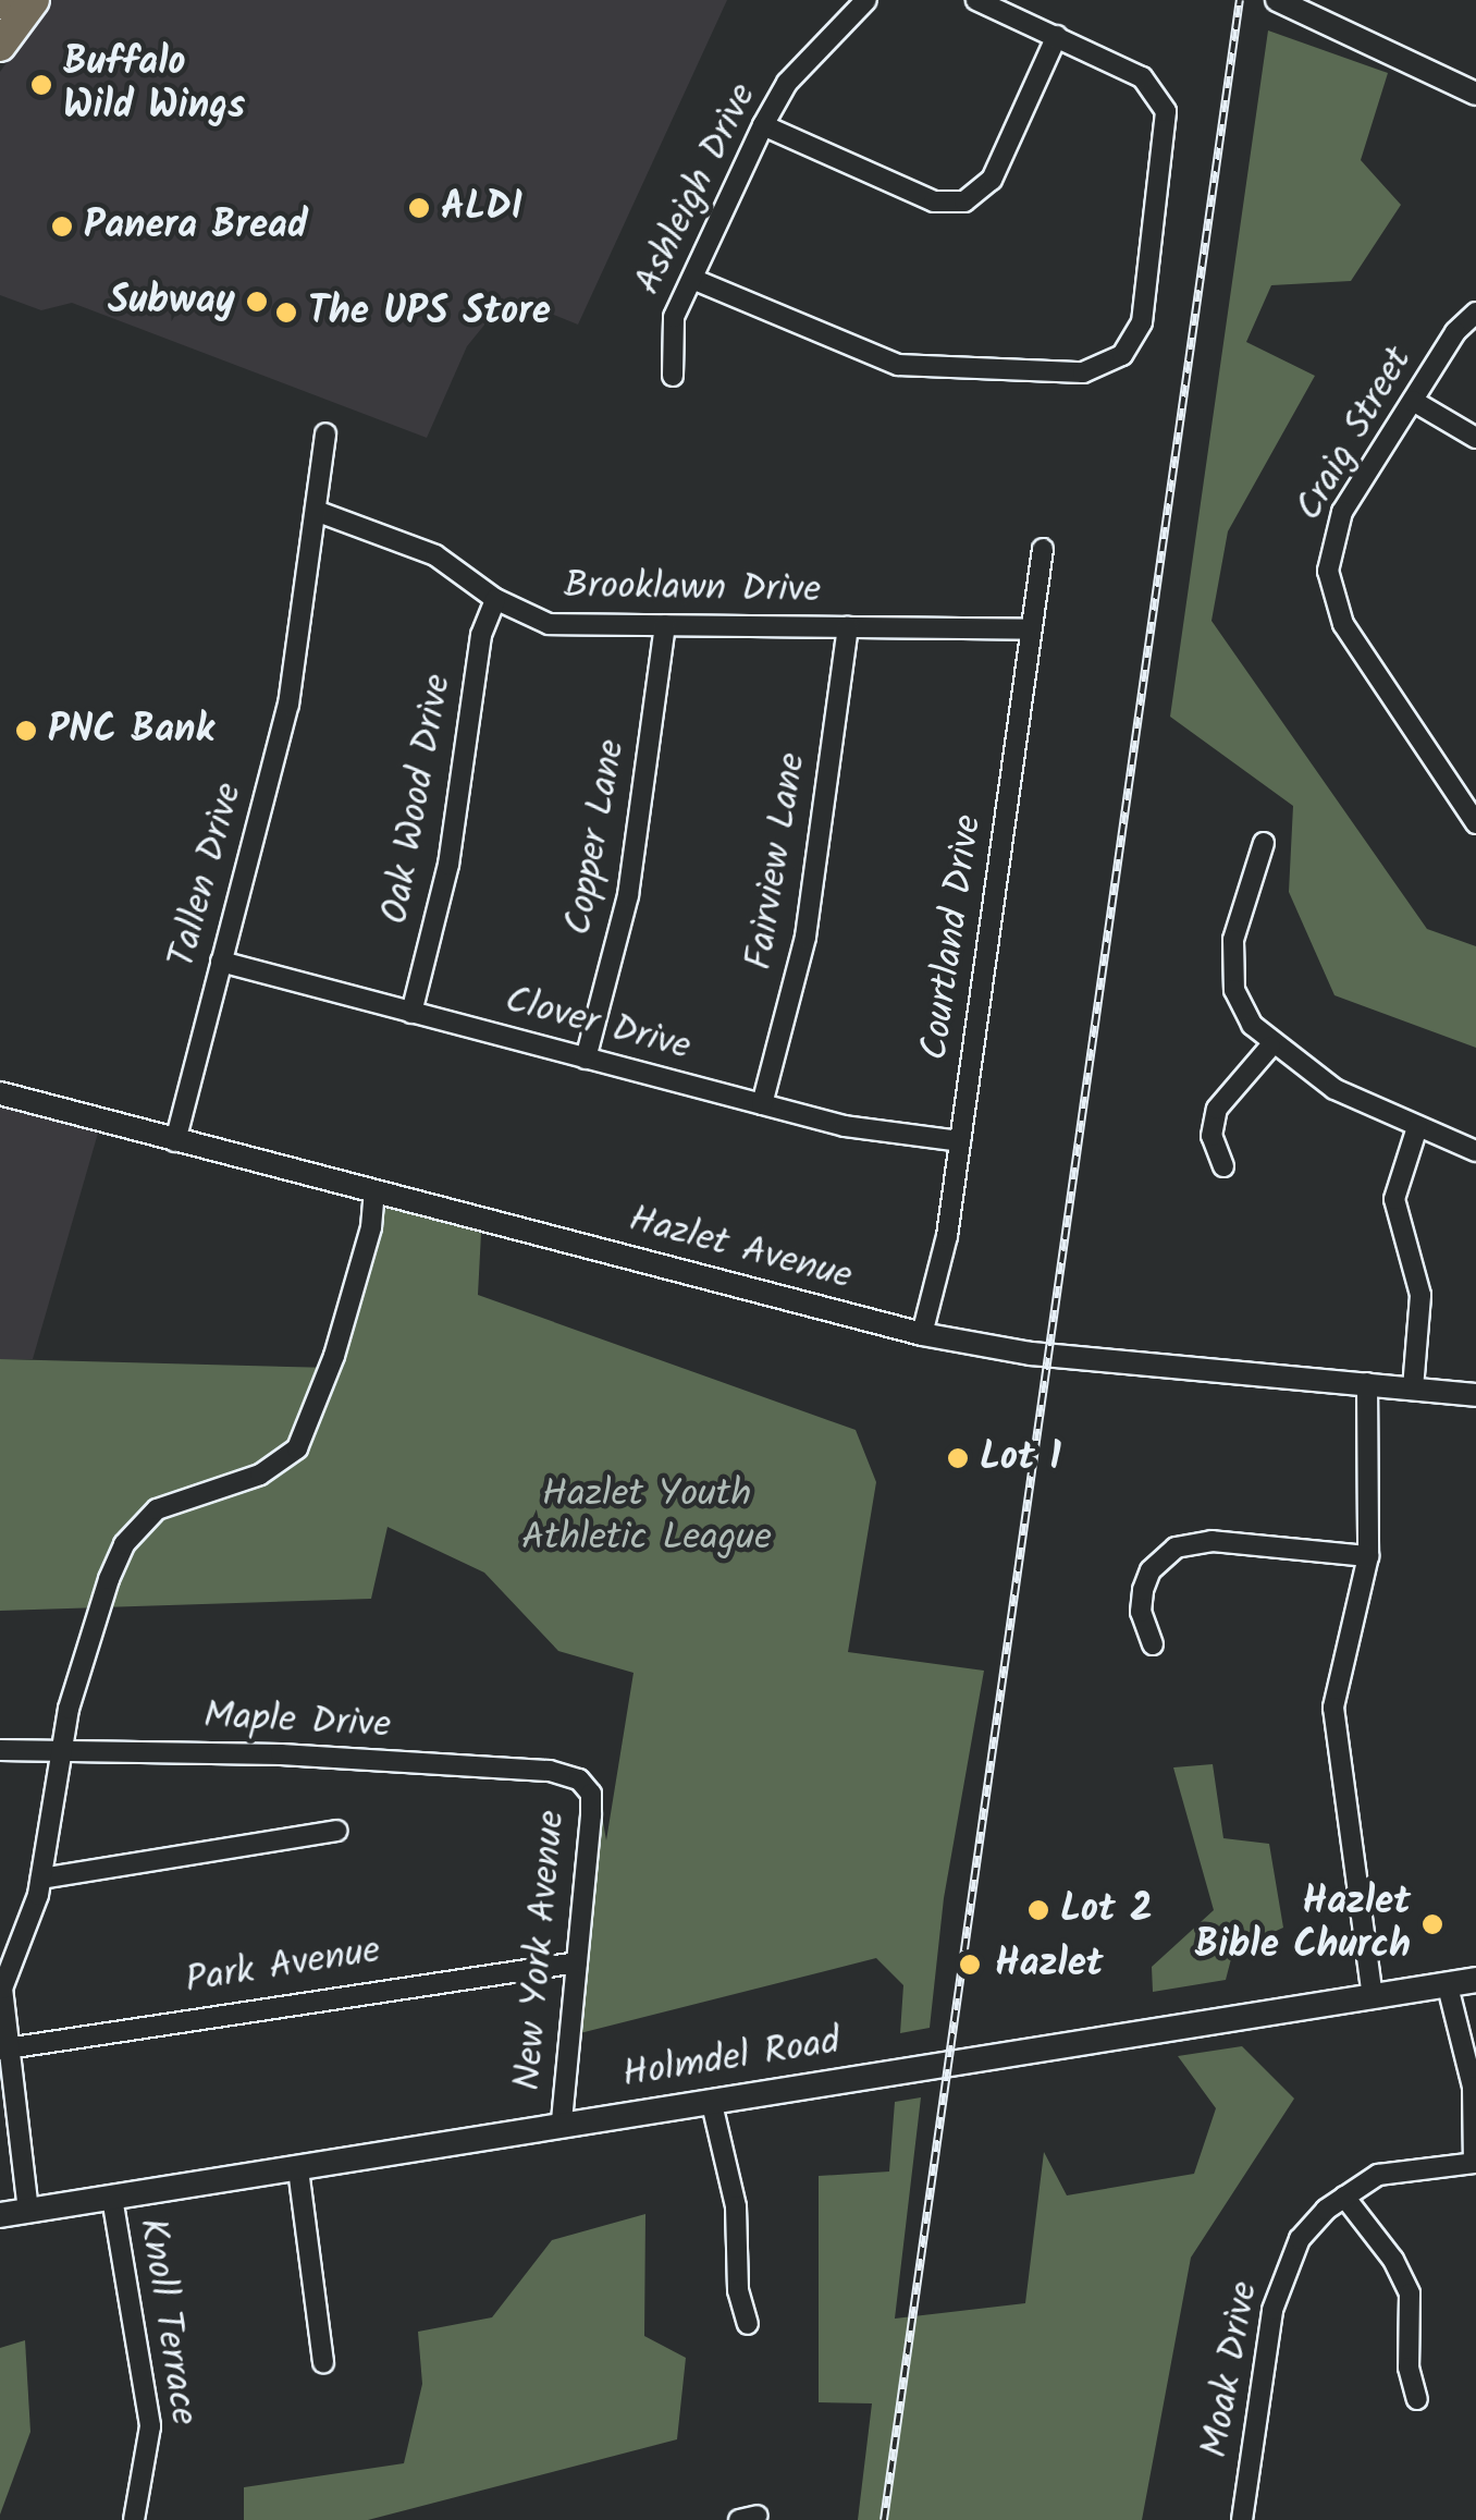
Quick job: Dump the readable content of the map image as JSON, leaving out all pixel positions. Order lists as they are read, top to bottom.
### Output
{
  "streets": {
    "main road": ["Holmdel Road"],
    "street": [
      "Ashleigh Drive",
      "Craig Street",
      "Brooklawn Drive",
      "Oak Wood Drive",
      "Copper Lane",
      "Fairview Lane",
      "Tallen Drive",
      "Courtland Drive",
      "Clover Drive",
      "Hazlet Avenue",
      "Maple Drive",
      "New York Avenue",
      "Park Avenue",
      "Knoll Terrace",
      "Moak Drive"
    ]
  },
  "crossings": [
    ["Brooklawn Drive", "Oak Wood Drive"],
    ["Brooklawn Drive", "Copper Lane"],
    ["Brooklawn Drive", "Fairview Lane"],
    ["Brooklawn Drive", "Tallen Drive"],
    ["Brooklawn Drive", "Courtland Drive"],
    ["Oak Wood Drive", "Clover Drive"],
    ["Copper Lane", "Clover Drive"],
    ["Fairview Lane", "Clover Drive"],
    ["Tallen Drive", "Clover Drive"],
    ["Tallen Drive", "Hazlet Avenue"],
    ["Courtland Drive", "Clover Drive"],
    ["Courtland Drive", "Hazlet Avenue"],
    ["Maple Drive", "New York Avenue"],
    ["New York Avenue", "Park Avenue"],
    ["New York Avenue", "Holmdel Road"],
    ["Holmdel Road", "Knoll Terrace"],
    ["Holmdel Road", "Moak Drive"]
  ],
  "parks": ["Hazlet Youth Athletic League"],
  "places": [
    "Buffalo Wild Wings",
    "ALDI",
    "Panera Bread",
    "Subway",
    "The UPS Store",
    "PNC Bank",
    "Lot 1",
    "Lot 2",
    "Hazlet Bible Church",
    "Hazlet"
  ]
}
